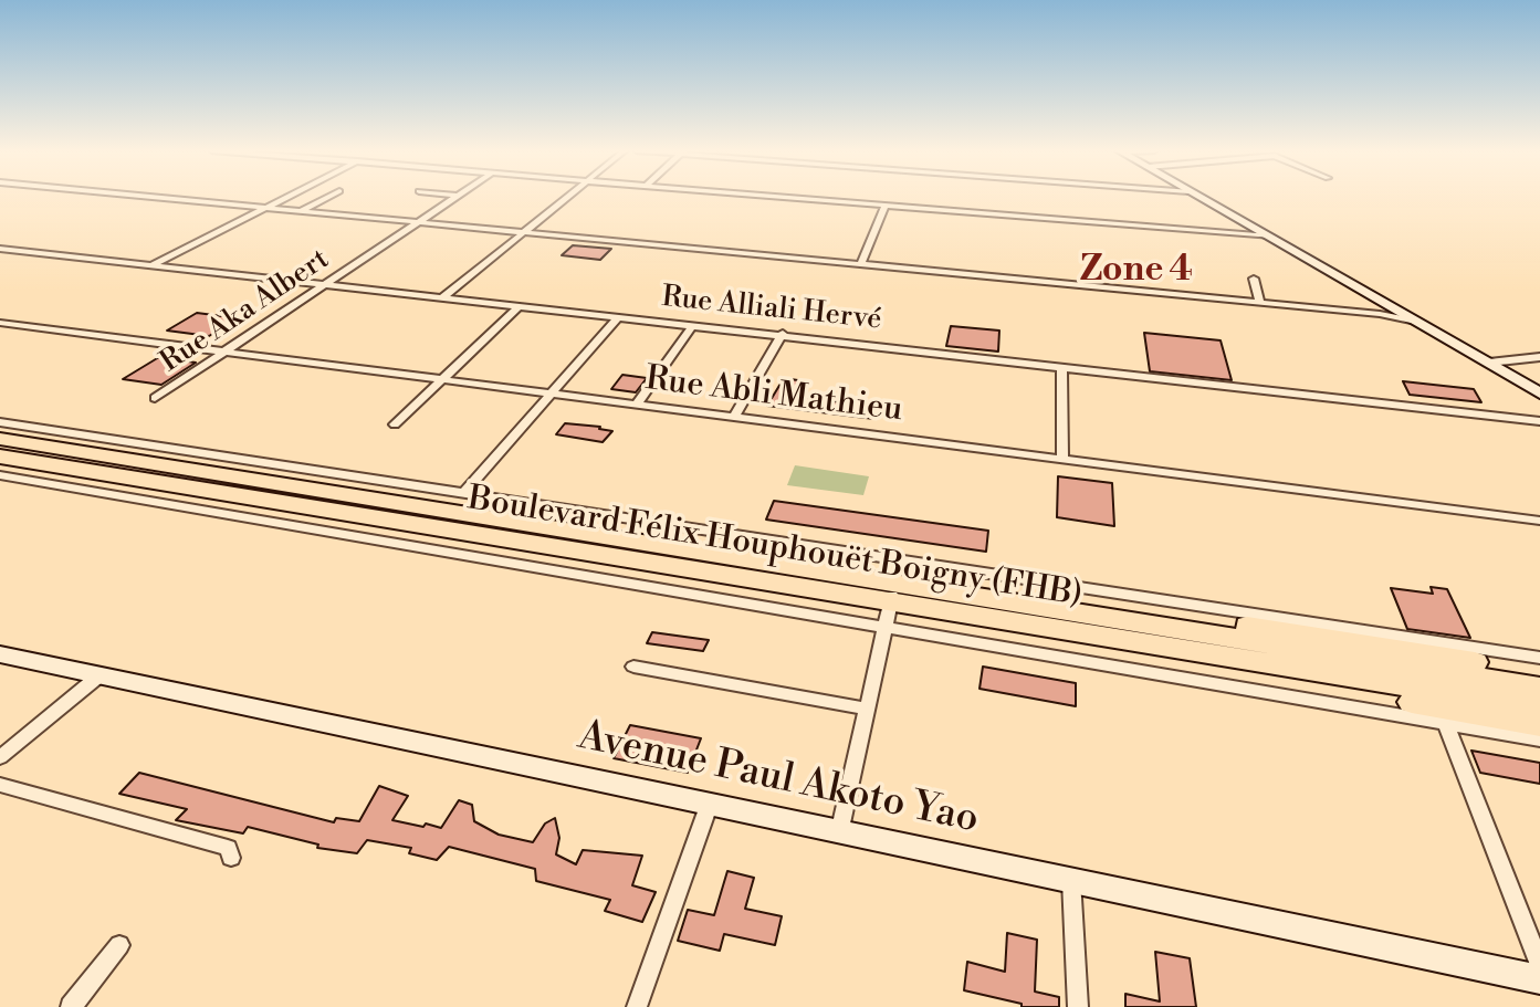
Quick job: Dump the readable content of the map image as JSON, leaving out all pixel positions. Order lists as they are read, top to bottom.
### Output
{
  "streets": {
    "highway": ["Boulevard Félix Houphouët Boigny (FHB)"],
    "street": [
      "Rue Alliali Hervé",
      "Rue Aka Albert",
      "Rue Abli Mathieu",
      "Avenue Paul Akoto Yao"
    ]
  },
  "crossings": [
    ["Rue Alliali Hervé", "Rue Aka Albert"],
    ["Rue Aka Albert", "Rue Abli Mathieu"]
  ],
  "districts": ["Zone 4"]
}
